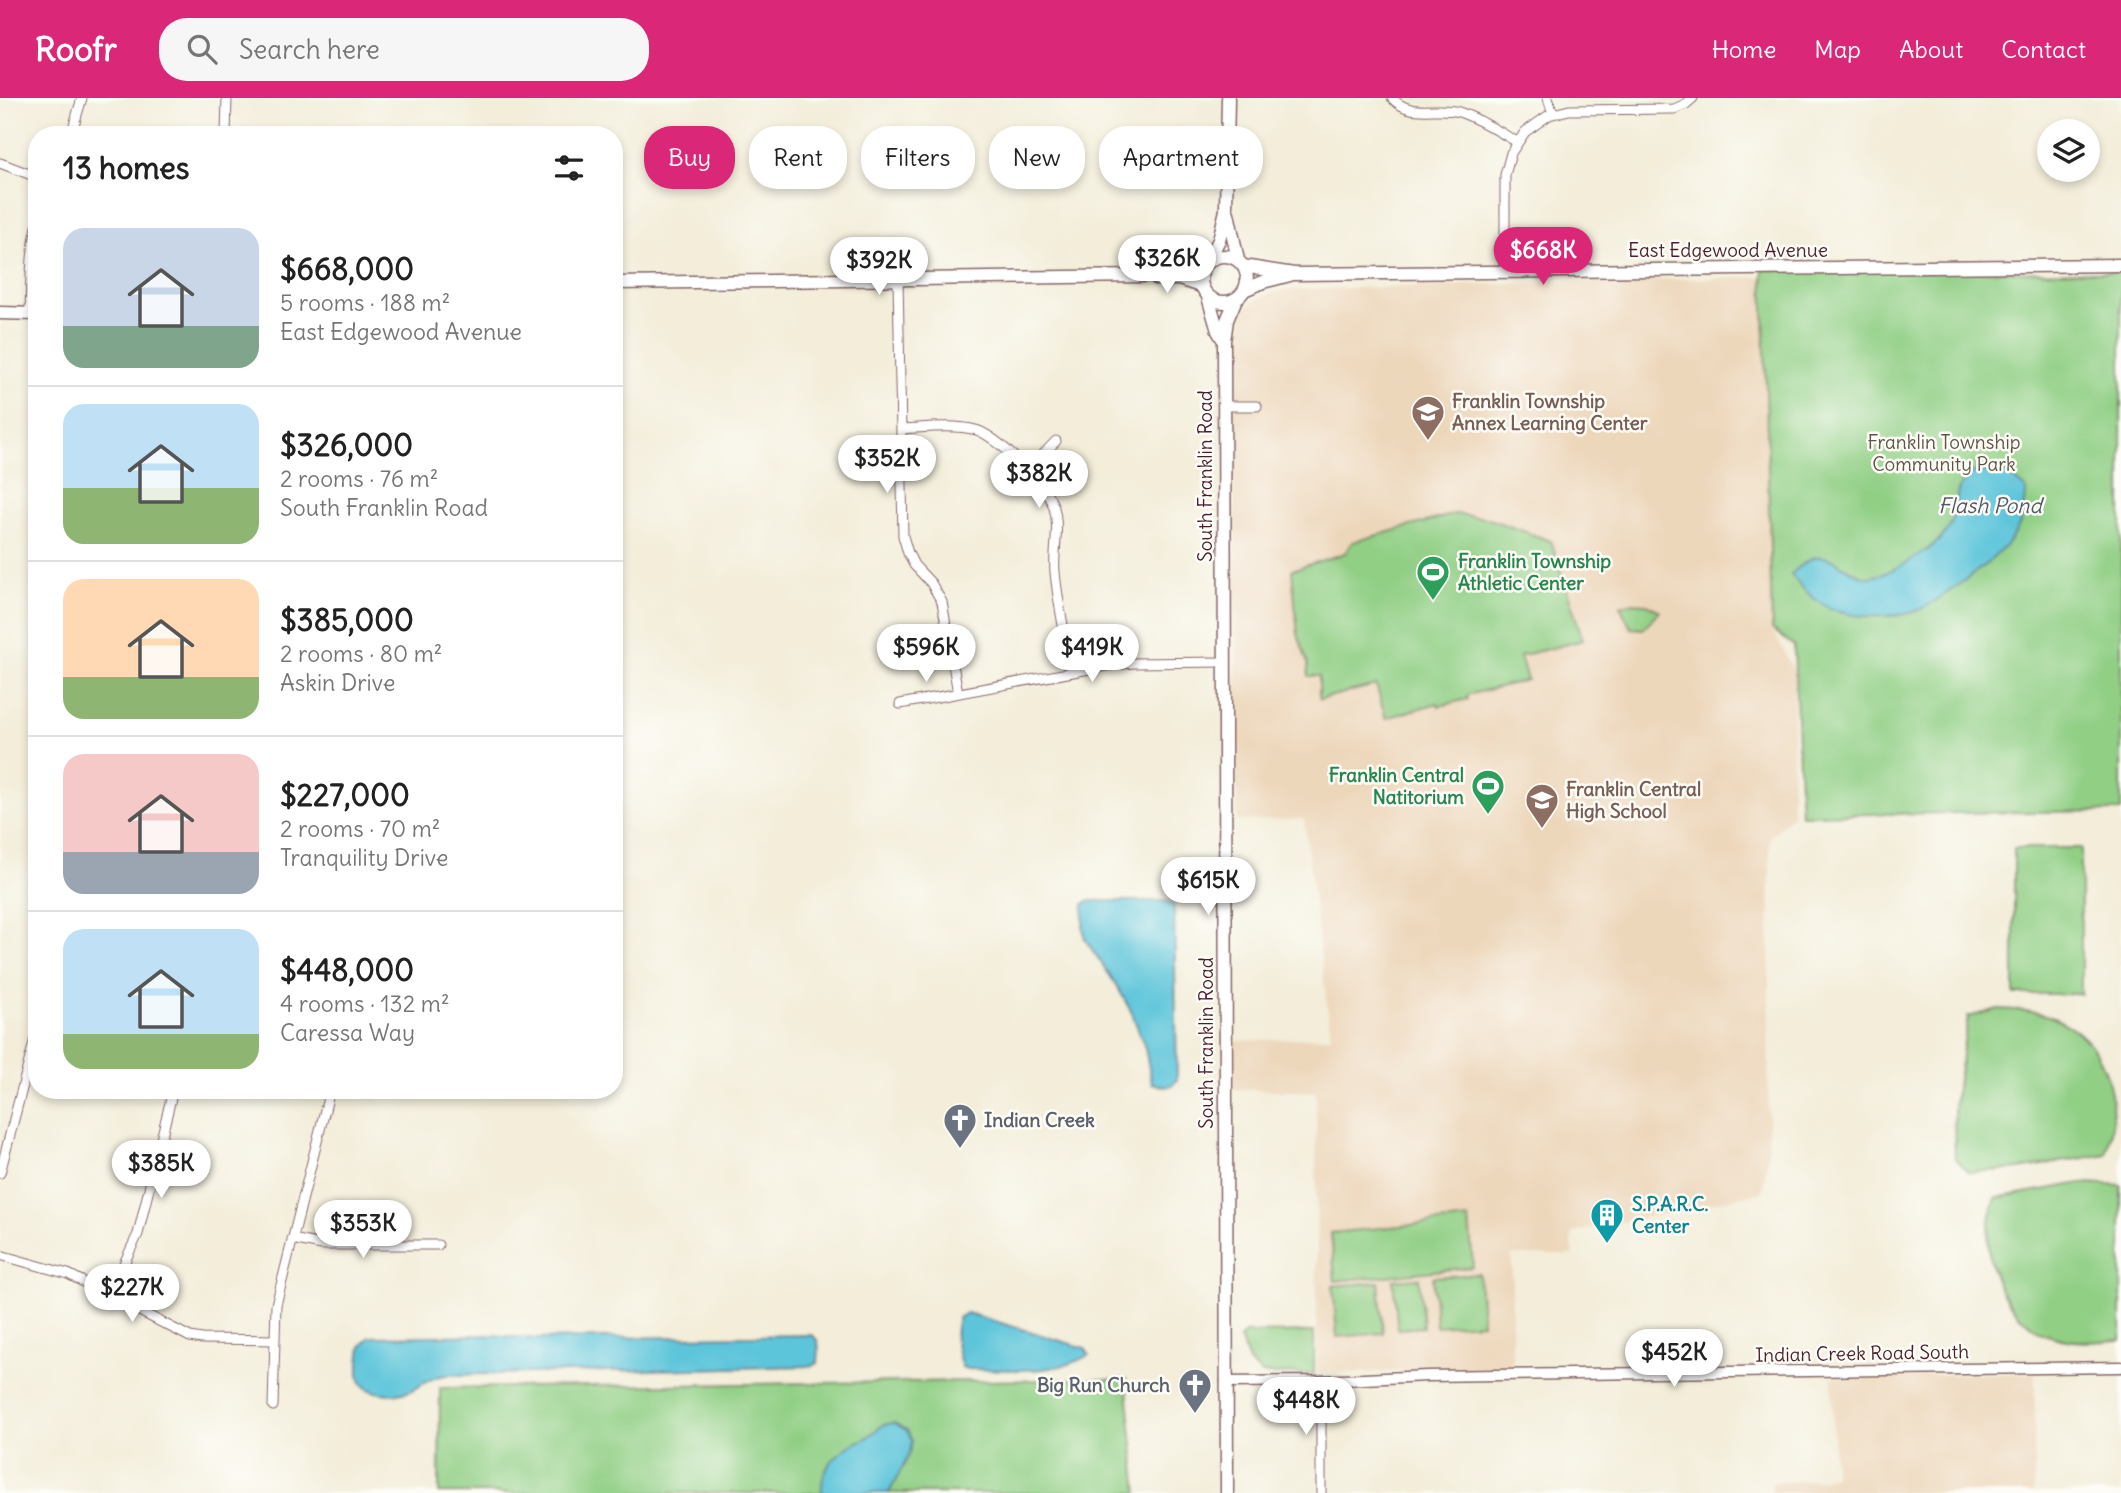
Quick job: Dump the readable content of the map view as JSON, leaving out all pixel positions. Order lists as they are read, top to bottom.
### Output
{
  "streets": {
    "main road": ["East Edgewood Avenue", "South Franklin Road"],
    "street": ["Indian Creek Road South"]
  },
  "crossings": [
    ["South Franklin Road", "Indian Creek Road South"]
  ],
  "water": ["Flash Pond"],
  "parks": ["Franklin Township Community Park"],
  "places": {
    "school or university": ["Franklin Township Annex Learning Center", "Franklin Central High School"],
    "sports": ["Franklin Township Athletic Center", "Franklin Central Natitorium"],
    "church": ["Indian Creek", "Big Run Church"],
    "building": ["S.P.A.R.C. Center"]
  },
  "page": {
    "header": "Roofr",
    "search": "Search here",
    "nav": [
      "Home",
      "Map",
      "About",
      "Contact"
    ],
    "chip": [
      "Buy",
      "Rent",
      "Filters",
      "New",
      "Apartment"
    ],
    "heading": "13 homes",
    "list": [
      {
        "name": "$668,000",
        "note": "5 rooms · 188 m² · East Edgewood Avenue"
      },
      {
        "name": "$326,000",
        "note": "2 rooms · 76 m² · South Franklin Road"
      },
      {
        "name": "$385,000",
        "note": "2 rooms · 80 m² · Askin Drive"
      },
      {
        "name": "$227,000",
        "note": "2 rooms · 70 m² · Tranquility Drive"
      },
      {
        "name": "$448,000",
        "note": "4 rooms · 132 m² · Caressa Way"
      }
    ],
    "price": [
      "$668K",
      "$326K",
      "$392K",
      "$352K",
      "$382K",
      "$596K",
      "$419K",
      "$615K",
      "$385K",
      "$353K",
      "$227K",
      "$452K",
      "$448K"
    ]
  }
}
